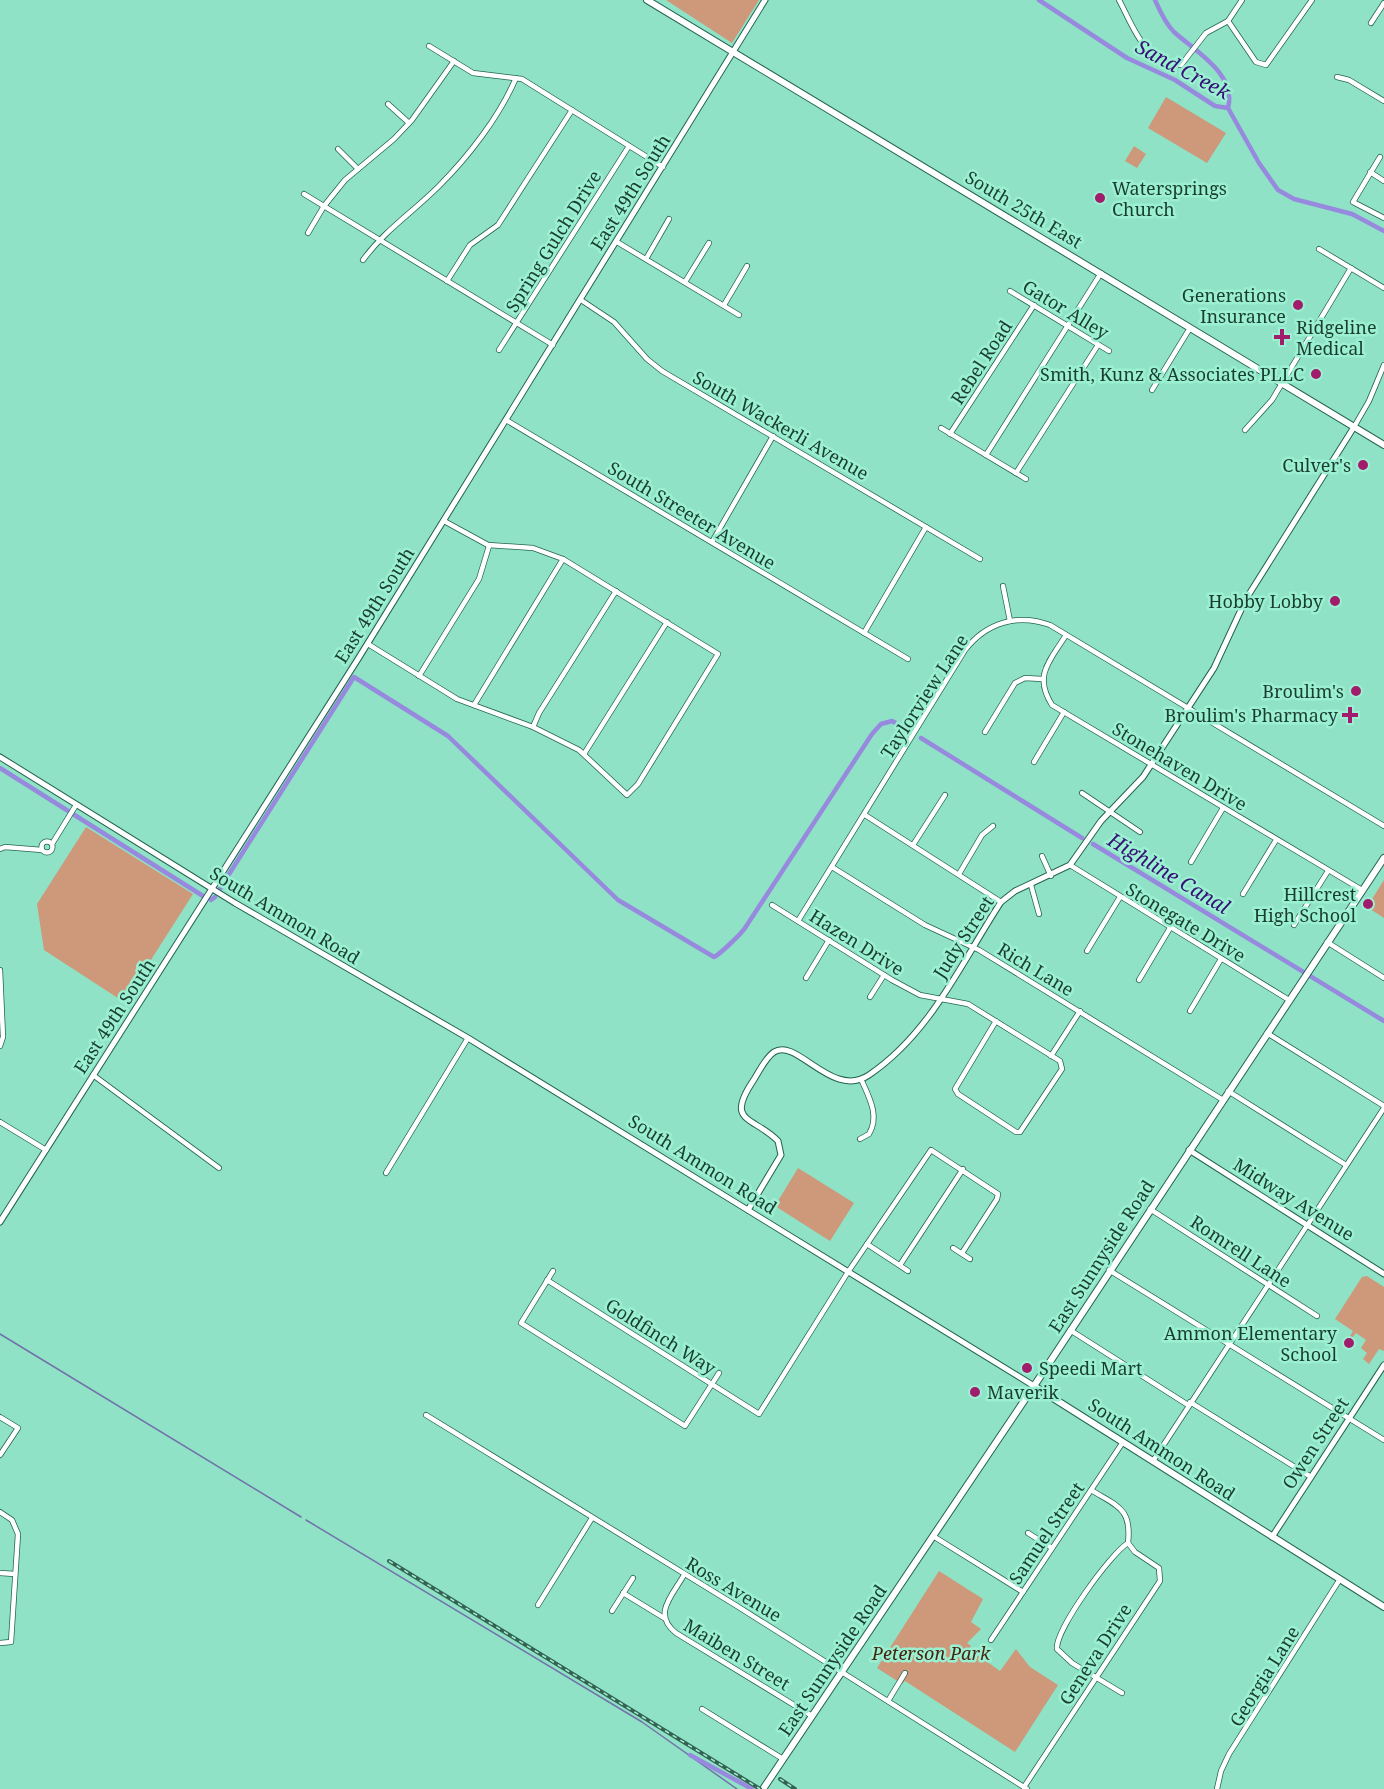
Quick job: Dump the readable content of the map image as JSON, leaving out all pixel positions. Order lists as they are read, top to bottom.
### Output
{
  "streets": {
    "main road": ["South 25th East", "South Ammon Road", "East Sunnyside Road"],
    "street": [
      "East 49th South",
      "Spring Gulch Drive",
      "Gator Alley",
      "Rebel Road",
      "South Wackerli Avenue",
      "South Streeter Avenue",
      "Taylorview Lane",
      "Stonehaven Drive",
      "Stonegate Drive",
      "Judy Street",
      "Hazen Drive",
      "Rich Lane",
      "Midway Avenue",
      "Romrell Lane",
      "Goldfinch Way",
      "Owen Street",
      "Samuel Street",
      "Ross Avenue",
      "Maiben Street",
      "Geneva Drive",
      "Georgia Lane"
    ]
  },
  "crossings": [
    ["East 49th South", "South 25th East"],
    ["East 49th South", "South Wackerli Avenue"],
    ["East 49th South", "South Streeter Avenue"],
    ["East 49th South", "South Ammon Road"],
    ["South 25th East", "Judy Street"],
    ["Gator Alley", "Rebel Road"],
    ["Taylorview Lane", "Judy Street"],
    ["Taylorview Lane", "Hazen Drive"],
    ["Taylorview Lane", "Rich Lane"],
    ["Stonehaven Drive", "Judy Street"],
    ["Stonehaven Drive", "East Sunnyside Road"],
    ["South Ammon Road", "East Sunnyside Road"],
    ["South Ammon Road", "Goldfinch Way"],
    ["South Ammon Road", "Owen Street"],
    ["South Ammon Road", "Samuel Street"],
    ["South Ammon Road", "Georgia Lane"],
    ["Stonegate Drive", "Judy Street"],
    ["Stonegate Drive", "East Sunnyside Road"],
    ["Judy Street", "Hazen Drive"],
    ["Judy Street", "Rich Lane"],
    ["Rich Lane", "East Sunnyside Road"],
    ["Midway Avenue", "East Sunnyside Road"],
    ["Romrell Lane", "East Sunnyside Road"],
    ["East Sunnyside Road", "Ross Avenue"],
    ["East Sunnyside Road", "Maiben Street"],
    ["Ross Avenue", "Maiben Street"],
    ["Ross Avenue", "Geneva Drive"]
  ],
  "water": ["Sand Creek", "Highline Canal"],
  "parks": ["Peterson Park"],
  "places": {
    "other": [
      "Watersprings Church",
      "Generations Insurance",
      "Smith, Kunz & Associates PLLC",
      "Culver's",
      "Hobby Lobby",
      "Broulim's",
      "Hillcrest High School",
      "Ammon Elementary School",
      "Speedi Mart",
      "Maverik"
    ],
    "health": ["Ridgeline Medical", "Broulim's Pharmacy"]
  }
}
